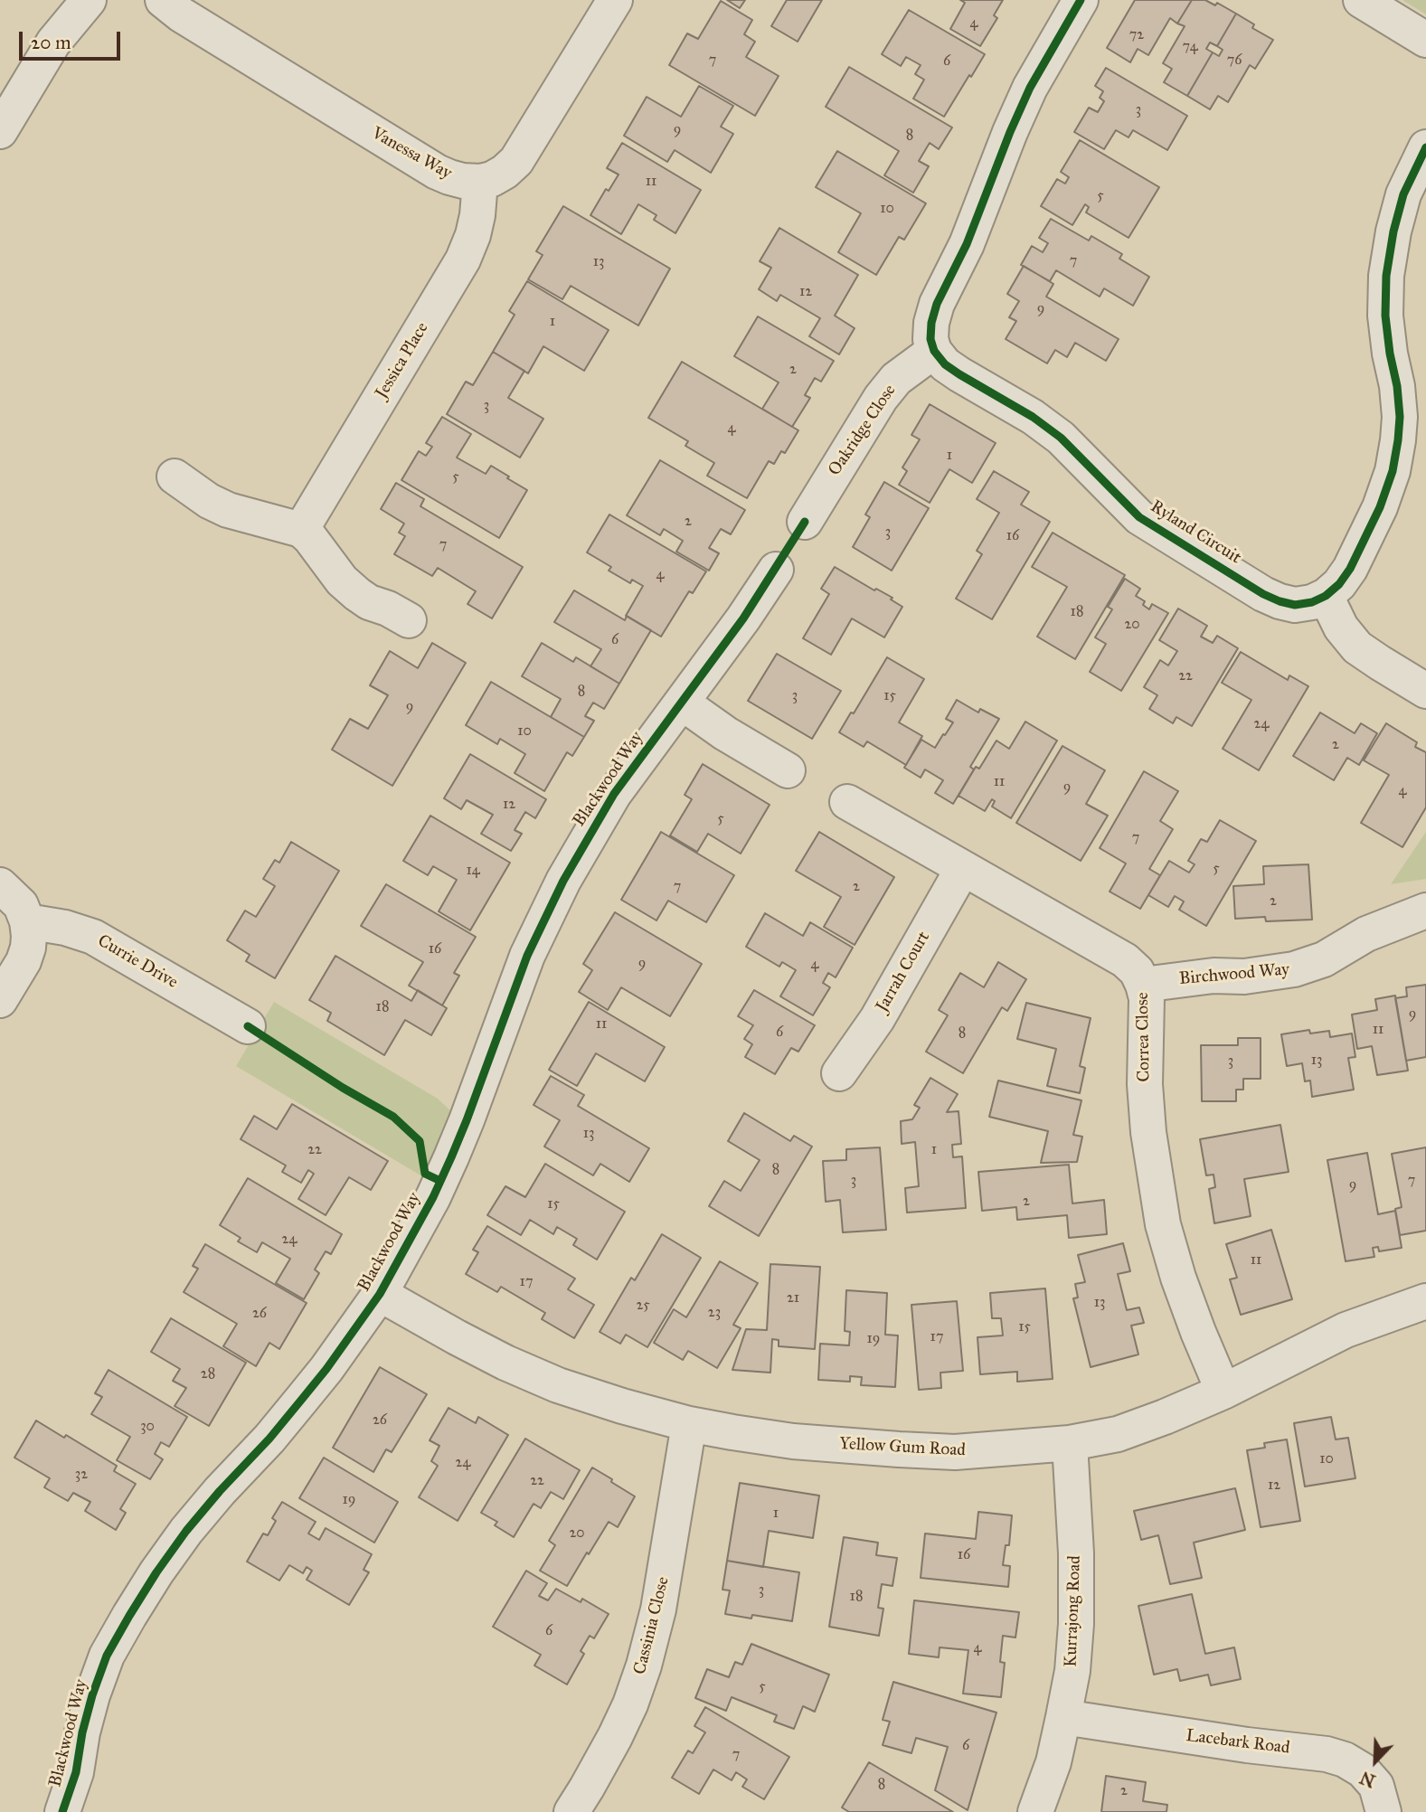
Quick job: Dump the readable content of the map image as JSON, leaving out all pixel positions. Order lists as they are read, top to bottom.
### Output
{
  "streets": {
    "street": [
      "Vanessa Way",
      "Jessica Place",
      "Oakridge Close",
      "Ryland Circuit",
      "Blackwood Way",
      "Currie Drive",
      "Jarrah Court",
      "Birchwood Way",
      "Correa Close",
      "Yellow Gum Road",
      "Kurrajong Road",
      "Cassinia Close",
      "Lacebark Road"
    ]
  },
  "crossings": [
    ["Vanessa Way", "Jessica Place"],
    ["Oakridge Close", "Ryland Circuit"],
    ["Blackwood Way", "Yellow Gum Road"],
    ["Jarrah Court", "Correa Close"],
    ["Birchwood Way", "Correa Close"],
    ["Correa Close", "Yellow Gum Road"],
    ["Yellow Gum Road", "Kurrajong Road"],
    ["Yellow Gum Road", "Cassinia Close"],
    ["Kurrajong Road", "Lacebark Road"]
  ],
  "house_numbers": [
    "4",
    "72",
    "74",
    "7",
    "76",
    "6",
    "3",
    "9",
    "8",
    "11",
    "5",
    "10",
    "7",
    "13",
    "12",
    "9",
    "1",
    "2",
    "3",
    "4",
    "1",
    "5",
    "2",
    "3",
    "16",
    "7",
    "4",
    "18",
    "20",
    "6",
    "22",
    "8",
    "3",
    "15",
    "9",
    "24",
    "10",
    "2",
    "11",
    "9",
    "4",
    "12",
    "5",
    "7",
    "5",
    "14",
    "7",
    "2",
    "2",
    "16",
    "9",
    "4",
    "18",
    "9",
    "11",
    "11",
    "6",
    "8",
    "13",
    "3",
    "13",
    "22",
    "1",
    "8",
    "3",
    "7",
    "9",
    "2",
    "15",
    "24",
    "11",
    "17",
    "21",
    "13",
    "25",
    "23",
    "26",
    "15",
    "17",
    "19",
    "28",
    "26",
    "30",
    "10",
    "24",
    "32",
    "22",
    "12",
    "19",
    "1",
    "20",
    "16",
    "3",
    "18",
    "6",
    "4",
    "5",
    "6",
    "7",
    "8",
    "2"
  ],
  "scale_bar": "20 m",
  "north": "bottom left"
}
